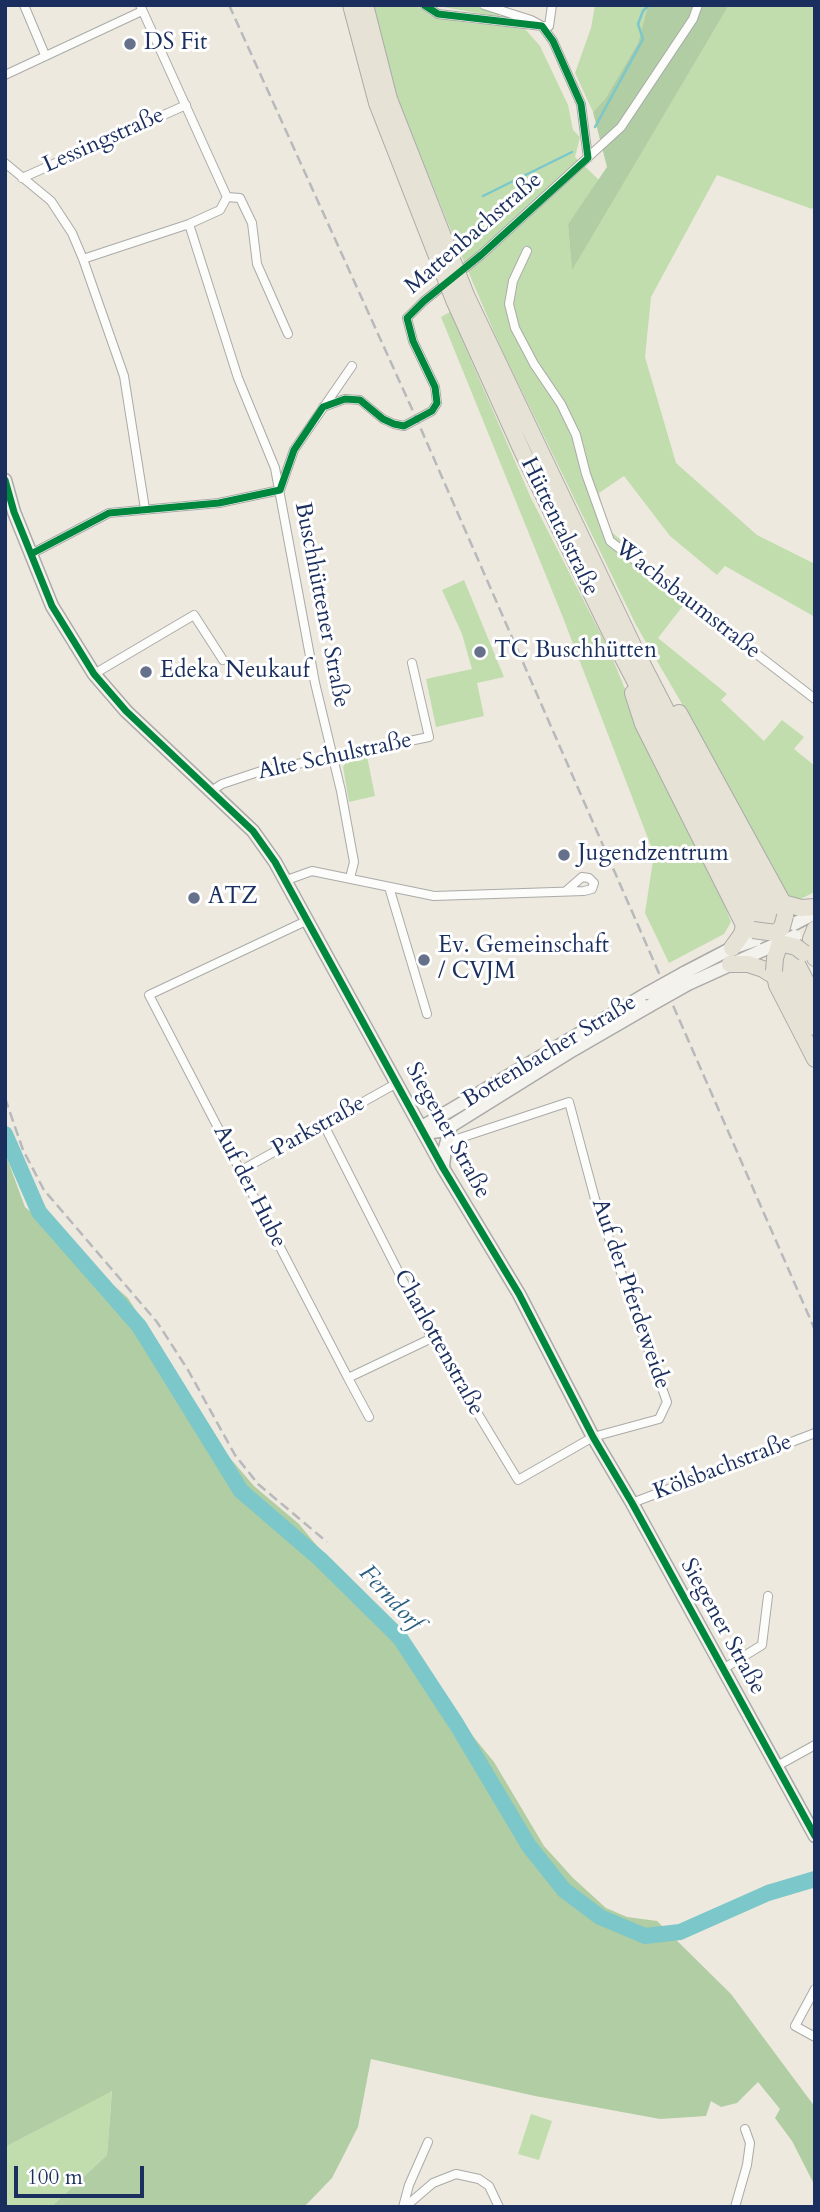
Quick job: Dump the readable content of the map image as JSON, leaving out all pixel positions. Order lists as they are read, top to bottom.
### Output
{
  "streets": {
    "highway": ["Hüttentalstraße"],
    "main road": ["Bottenbacher Straße", "Siegener Straße"],
    "street": [
      "Lessingstraße",
      "Mattenbachstraße",
      "Wachsbaumstraße",
      "Buschhüttener Straße",
      "Alte Schulstraße",
      "Parkstraße",
      "Auf der Hube",
      "Auf der Pferdeweide",
      "Charlottenstraße",
      "Kölsbachstraße"
    ]
  },
  "crossings": [
    ["Buschhüttener Straße", "Alte Schulstraße"],
    ["Alte Schulstraße", "Siegener Straße"],
    ["Bottenbacher Straße", "Siegener Straße"],
    ["Parkstraße", "Siegener Straße"],
    ["Parkstraße", "Auf der Hube"],
    ["Parkstraße", "Charlottenstraße"],
    ["Siegener Straße", "Auf der Hube"],
    ["Siegener Straße", "Auf der Pferdeweide"],
    ["Siegener Straße", "Charlottenstraße"],
    ["Siegener Straße", "Kölsbachstraße"],
    ["Auf der Pferdeweide", "Charlottenstraße"]
  ],
  "water": ["Ferndorf"],
  "places": [
    "DS Fit",
    "TC Buschhütten",
    "Edeka Neukauf",
    "Jugendzentrum",
    "ATZ",
    "Ev. Gemeinschaft / CVJM"
  ],
  "scale_bar": "100 m"
}
